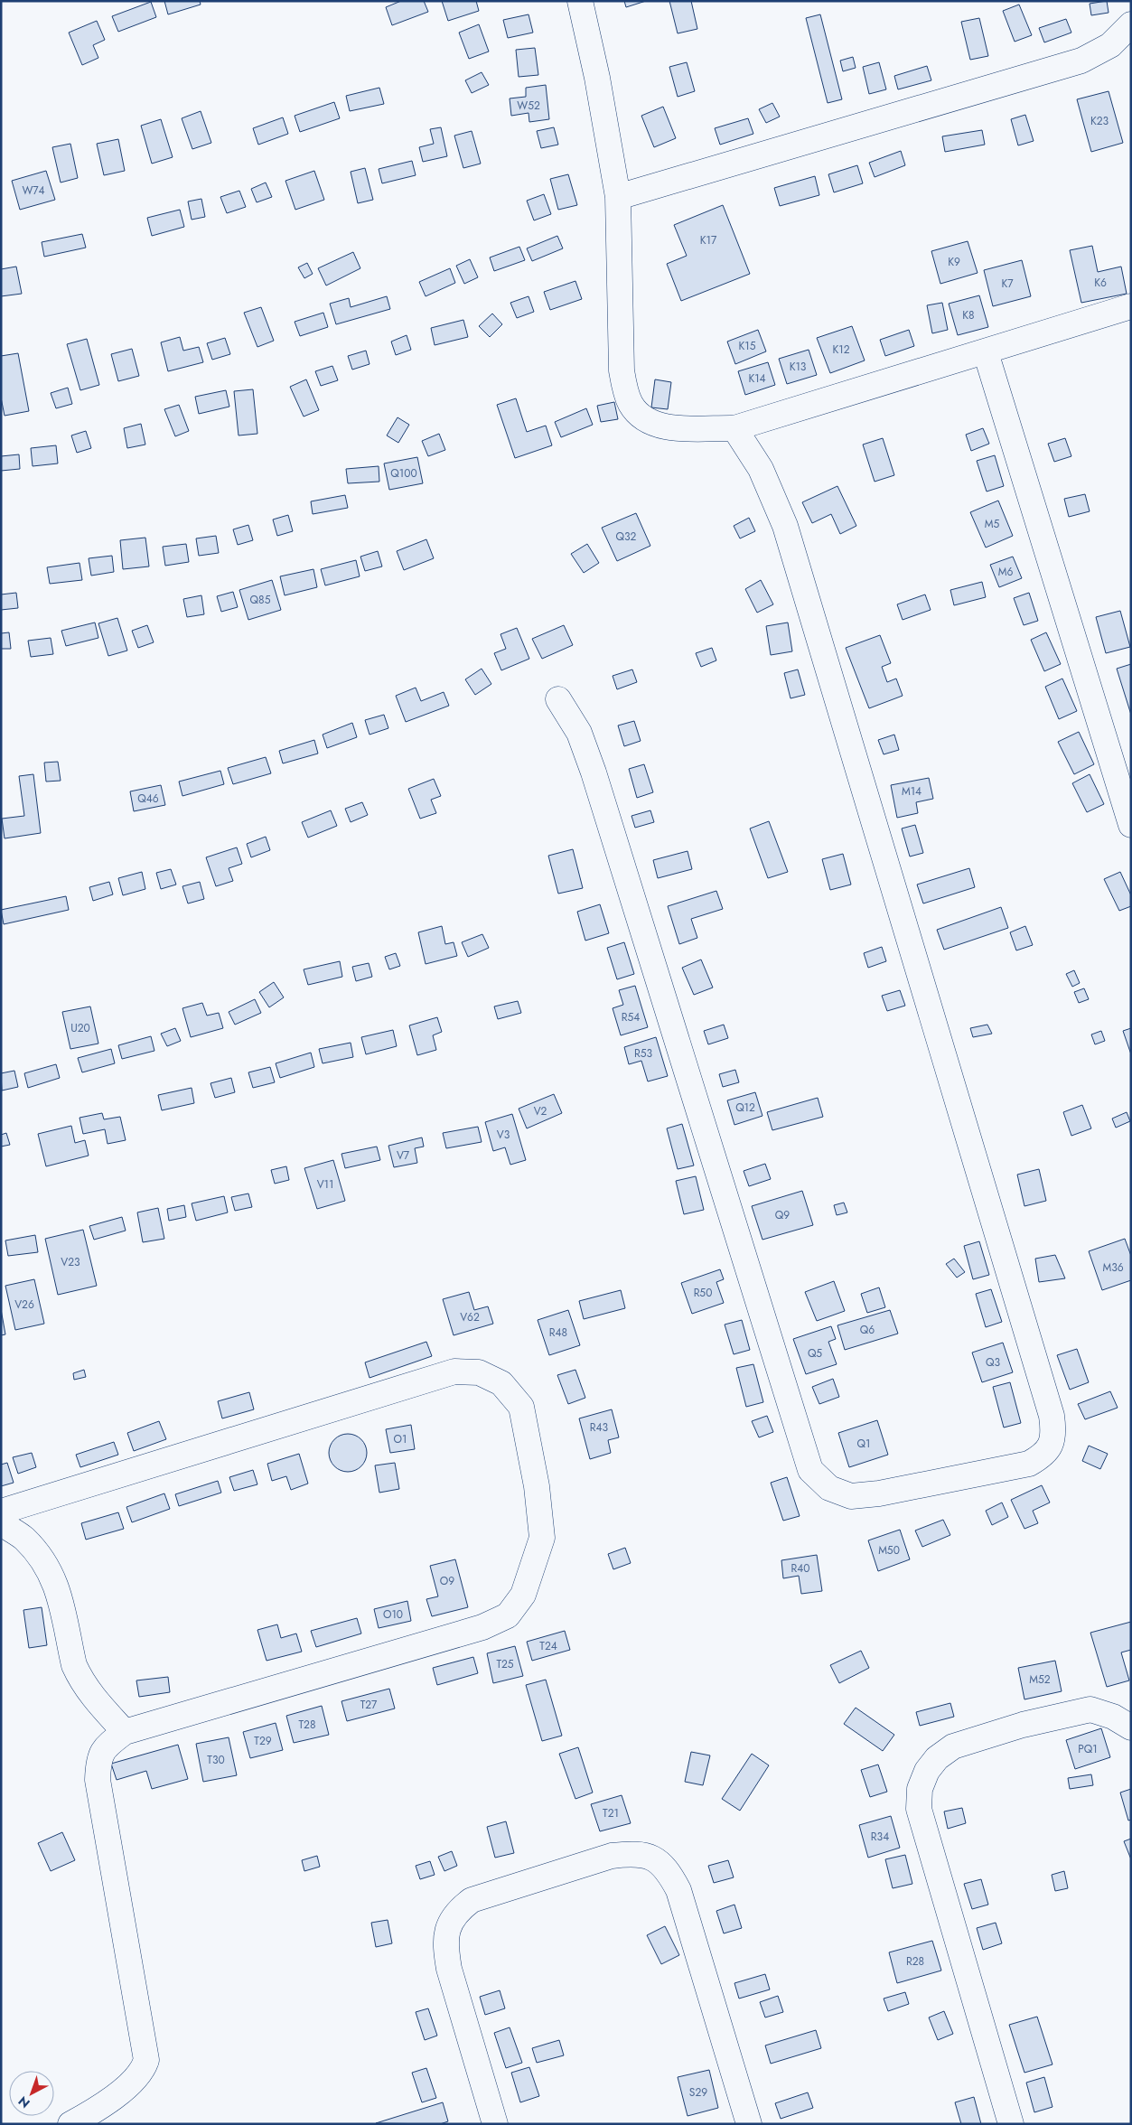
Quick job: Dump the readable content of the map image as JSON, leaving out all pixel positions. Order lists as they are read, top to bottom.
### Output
{
  "house_numbers": [
    "W52",
    "K23",
    "W74",
    "K17",
    "K9",
    "K6",
    "K7",
    "K8",
    "K15",
    "K12",
    "K13",
    "K14",
    "Q100",
    "M5",
    "Q32",
    "M6",
    "Q85",
    "M14",
    "Q46",
    "R54",
    "U20",
    "R53",
    "Q12",
    "V2",
    "V3",
    "V7",
    "V11",
    "Q9",
    "V23",
    "M36",
    "R50",
    "V26",
    "V62",
    "Q6",
    "R48",
    "Q5",
    "Q3",
    "R43",
    "O1",
    "Q1",
    "M50",
    "R40",
    "O9",
    "O10",
    "T24",
    "T25",
    "M52",
    "T27",
    "T28",
    "T29",
    "PQ1",
    "T30",
    "T21",
    "R34",
    "R28",
    "S29"
  ],
  "north": "bottom left"
}
